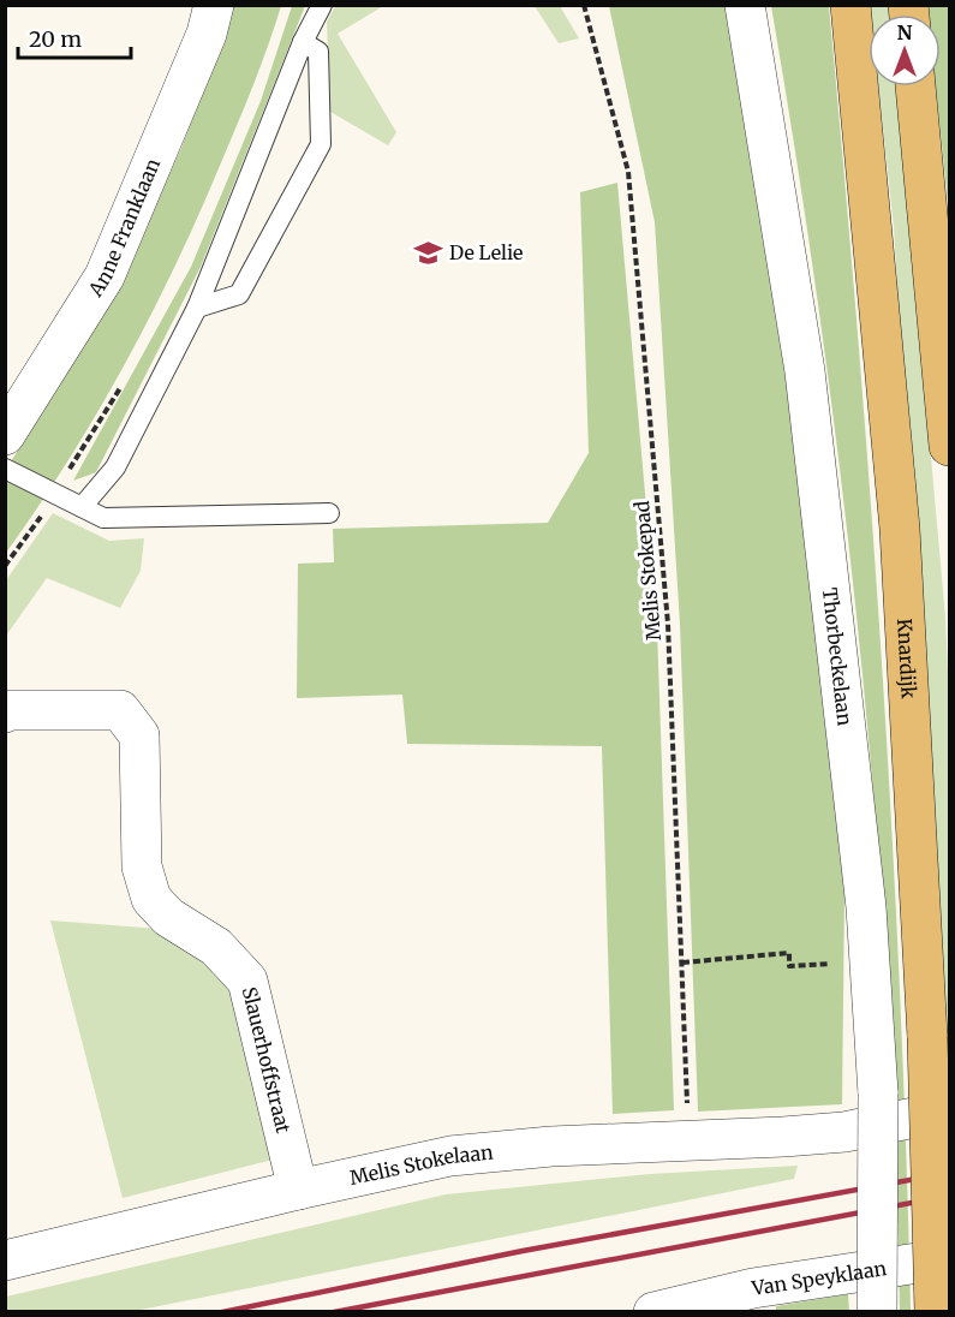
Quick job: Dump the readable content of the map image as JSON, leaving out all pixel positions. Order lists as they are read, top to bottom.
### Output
{
  "streets": {
    "main road": ["Knardijk"],
    "street": [
      "Anne Franklaan",
      "Thorbeckelaan",
      "Slauerhoffstraat",
      "Melis Stokelaan",
      "Van Speyklaan"
    ],
    "path": ["Melis Stokepad"]
  },
  "crossings": [
    ["Melis Stokepad", "Melis Stokelaan"],
    ["Slauerhoffstraat", "Melis Stokelaan"]
  ],
  "places": {
    "school or university": ["De Lelie"]
  },
  "scale_bar": "20 m",
  "north": "top"
}
